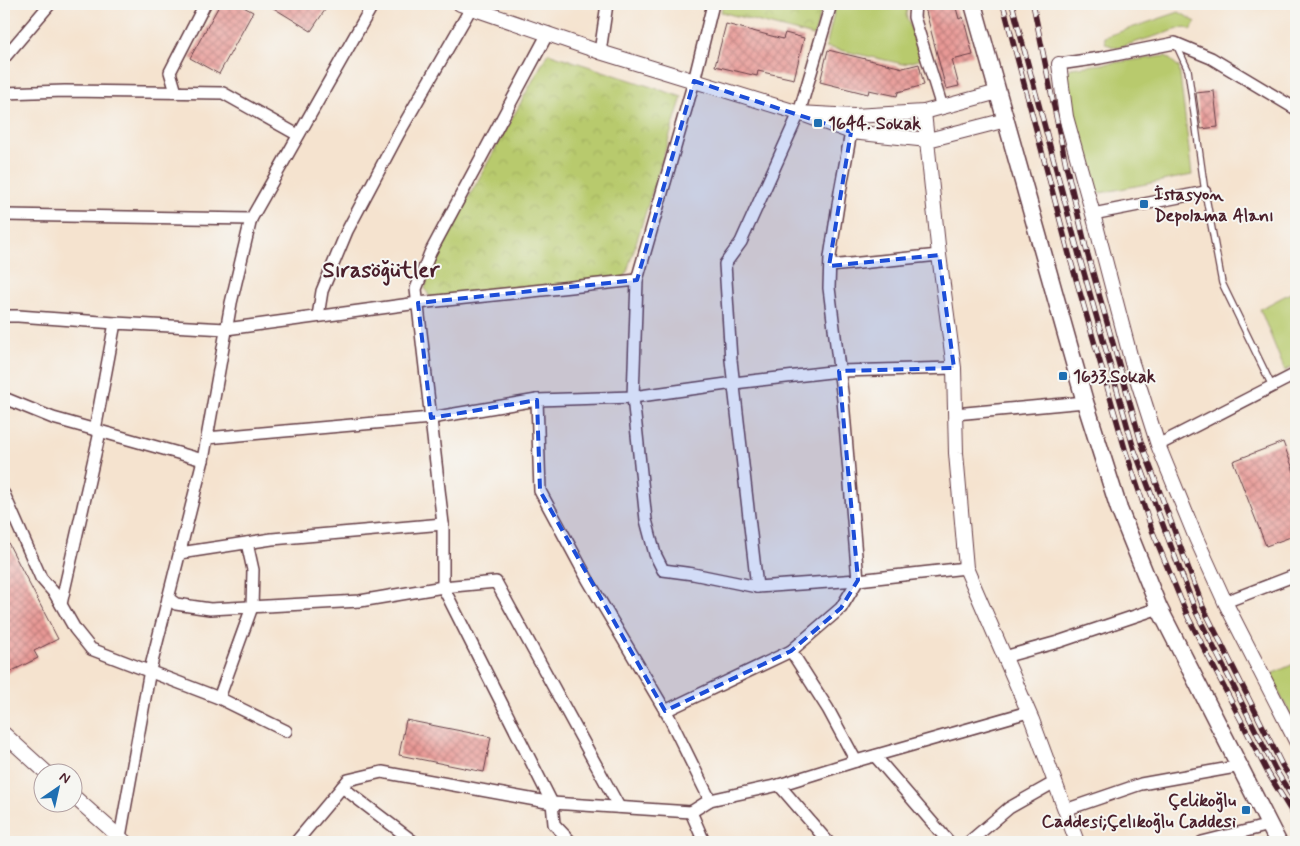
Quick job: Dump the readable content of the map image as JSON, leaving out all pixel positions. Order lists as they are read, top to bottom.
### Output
{
  "districts": ["Sırasöğütler"],
  "places": {
    "transit": [
      "1644. Sokak",
      "İstasyon Depolama Alanı",
      "1633.Sokak",
      "Çelikoğlu Caddesi;Çelıkoğlu Caddesi"
    ]
  },
  "north": "top right"
}
